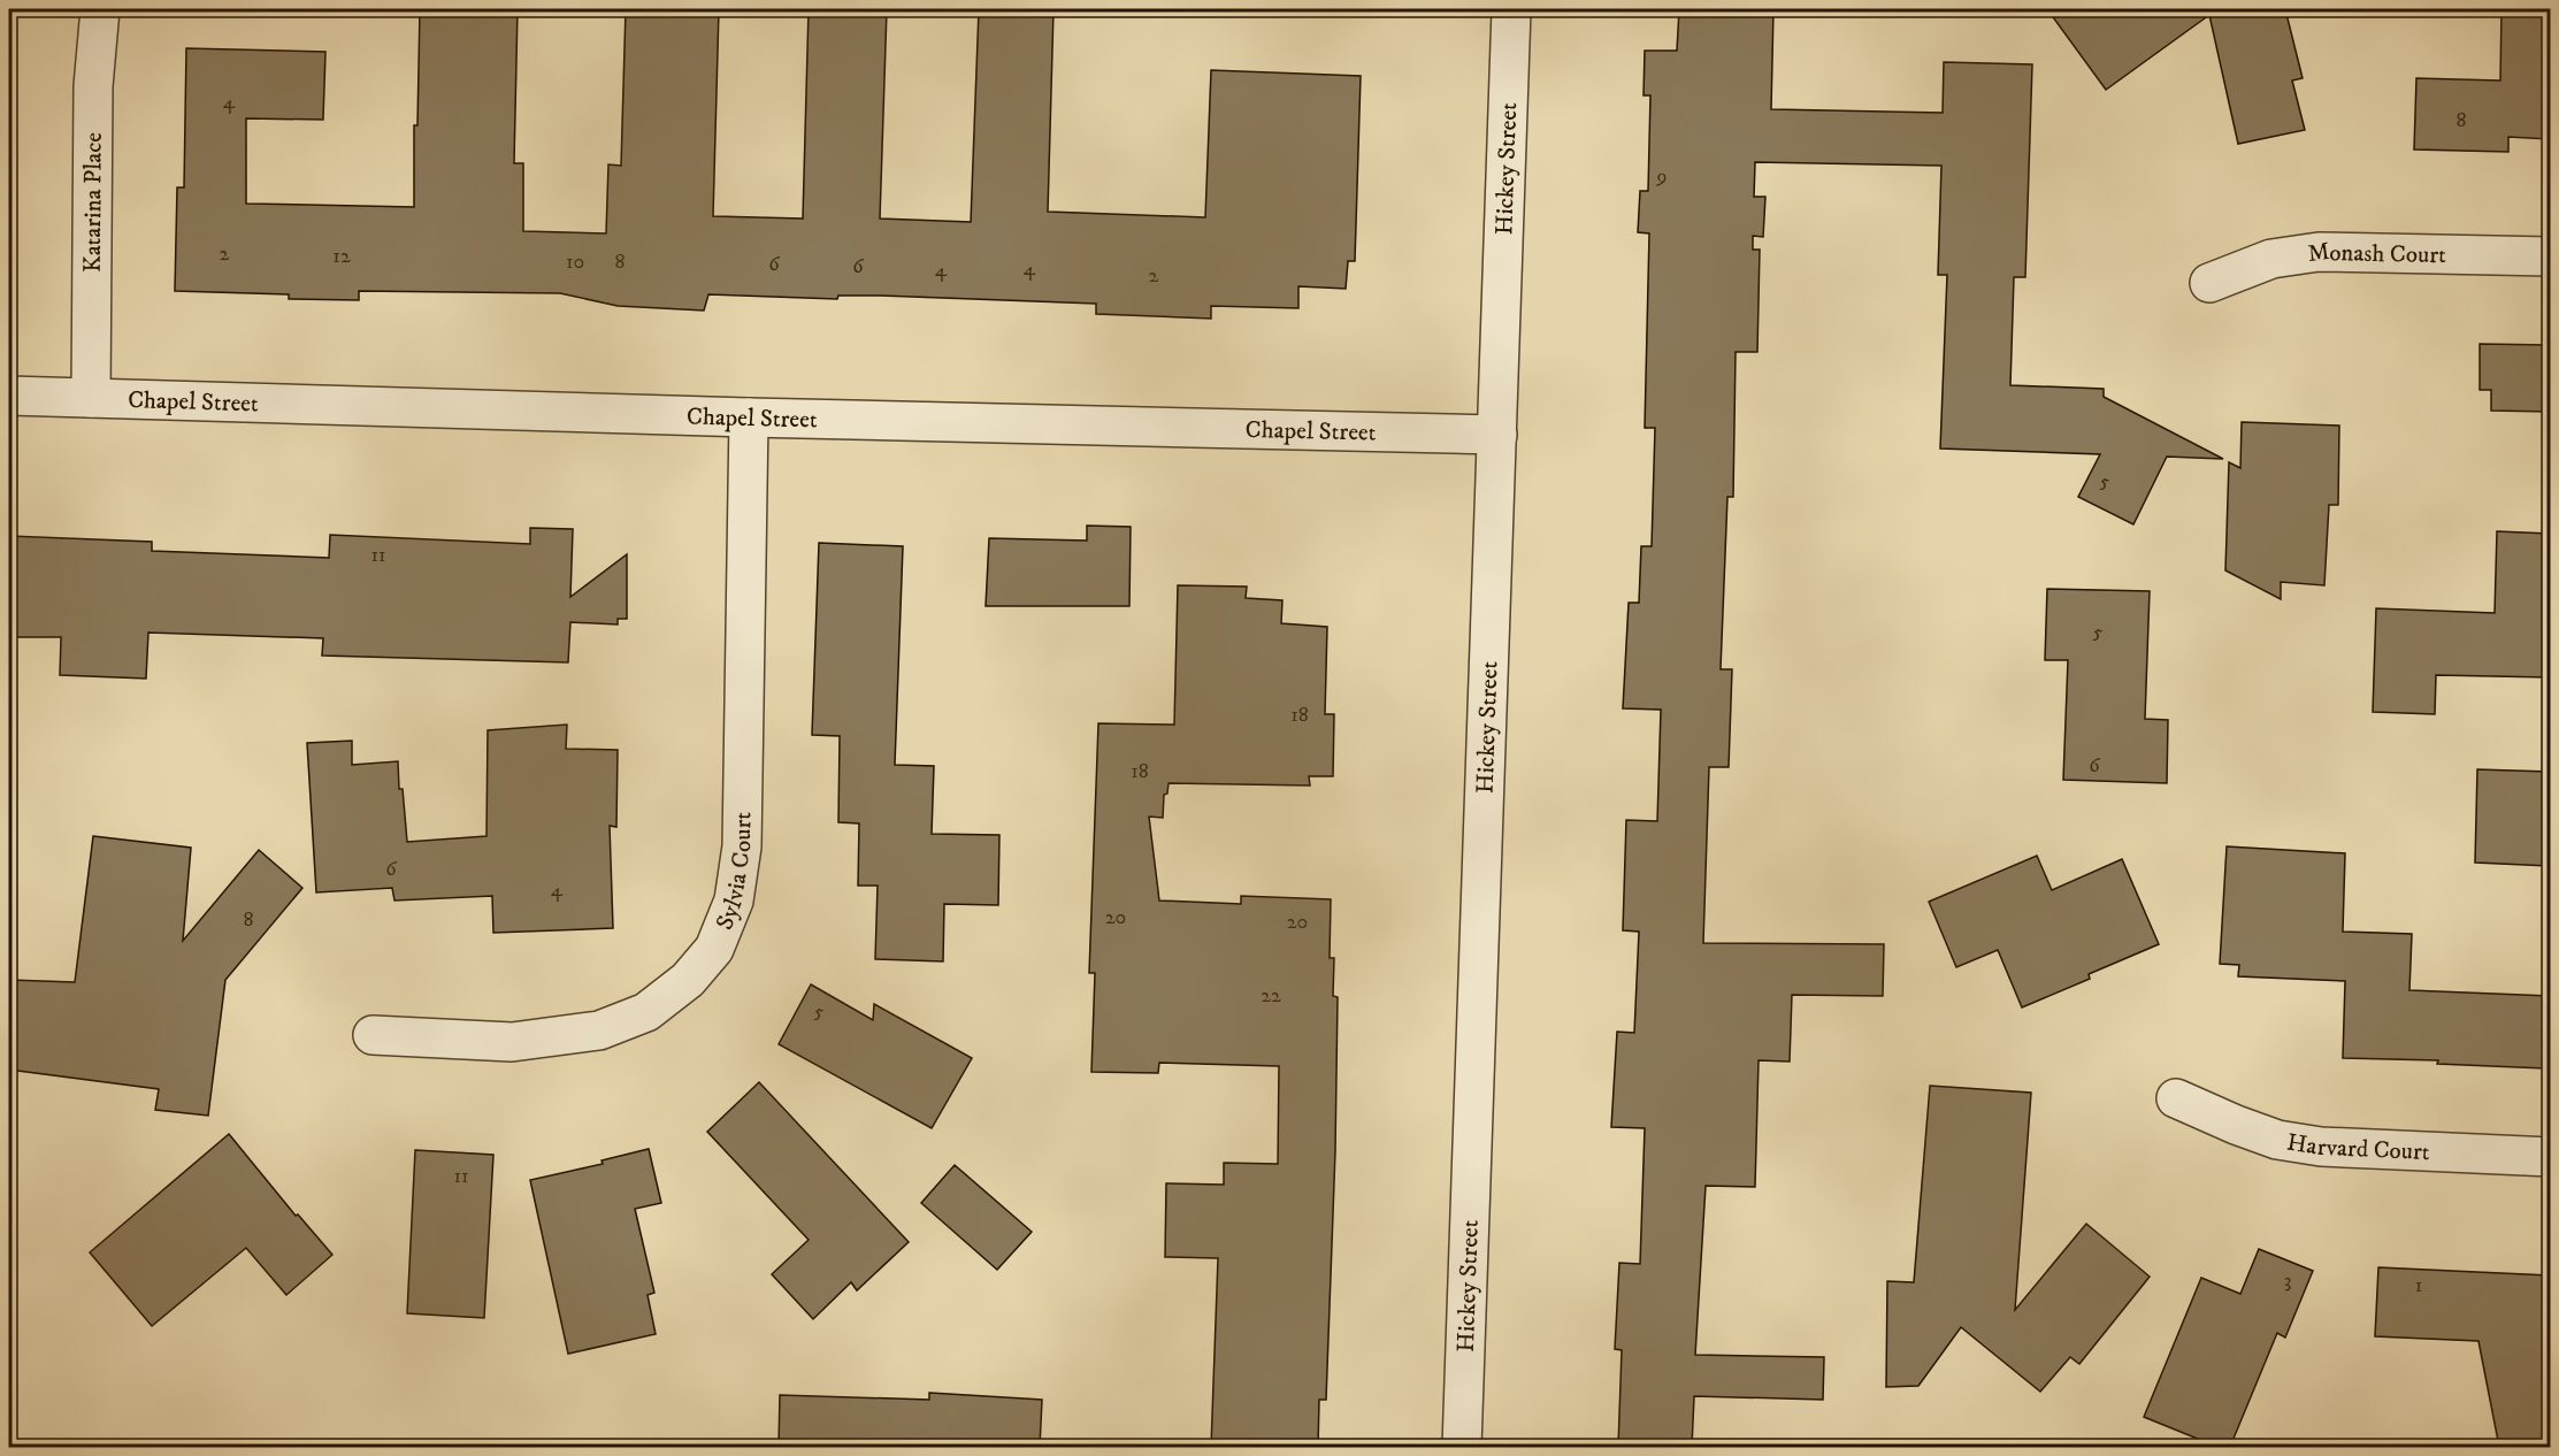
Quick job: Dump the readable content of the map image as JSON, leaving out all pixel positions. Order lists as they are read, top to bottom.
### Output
{
  "streets": {
    "street": [
      "Hickey Street",
      "Katarina Place",
      "Monash Court",
      "Chapel Street",
      "Sylvia Court",
      "Harvard Court"
    ]
  },
  "crossings": [
    ["Hickey Street", "Chapel Street"],
    ["Katarina Place", "Chapel Street"],
    ["Chapel Street", "Sylvia Court"]
  ],
  "house_numbers": [
    "4",
    "8",
    "9",
    "2",
    "12",
    "10",
    "8",
    "6",
    "6",
    "4",
    "4",
    "2",
    "5",
    "11",
    "5",
    "18",
    "6",
    "18",
    "6",
    "4",
    "20",
    "8",
    "20",
    "22",
    "5",
    "11",
    "3",
    "1"
  ]
}
